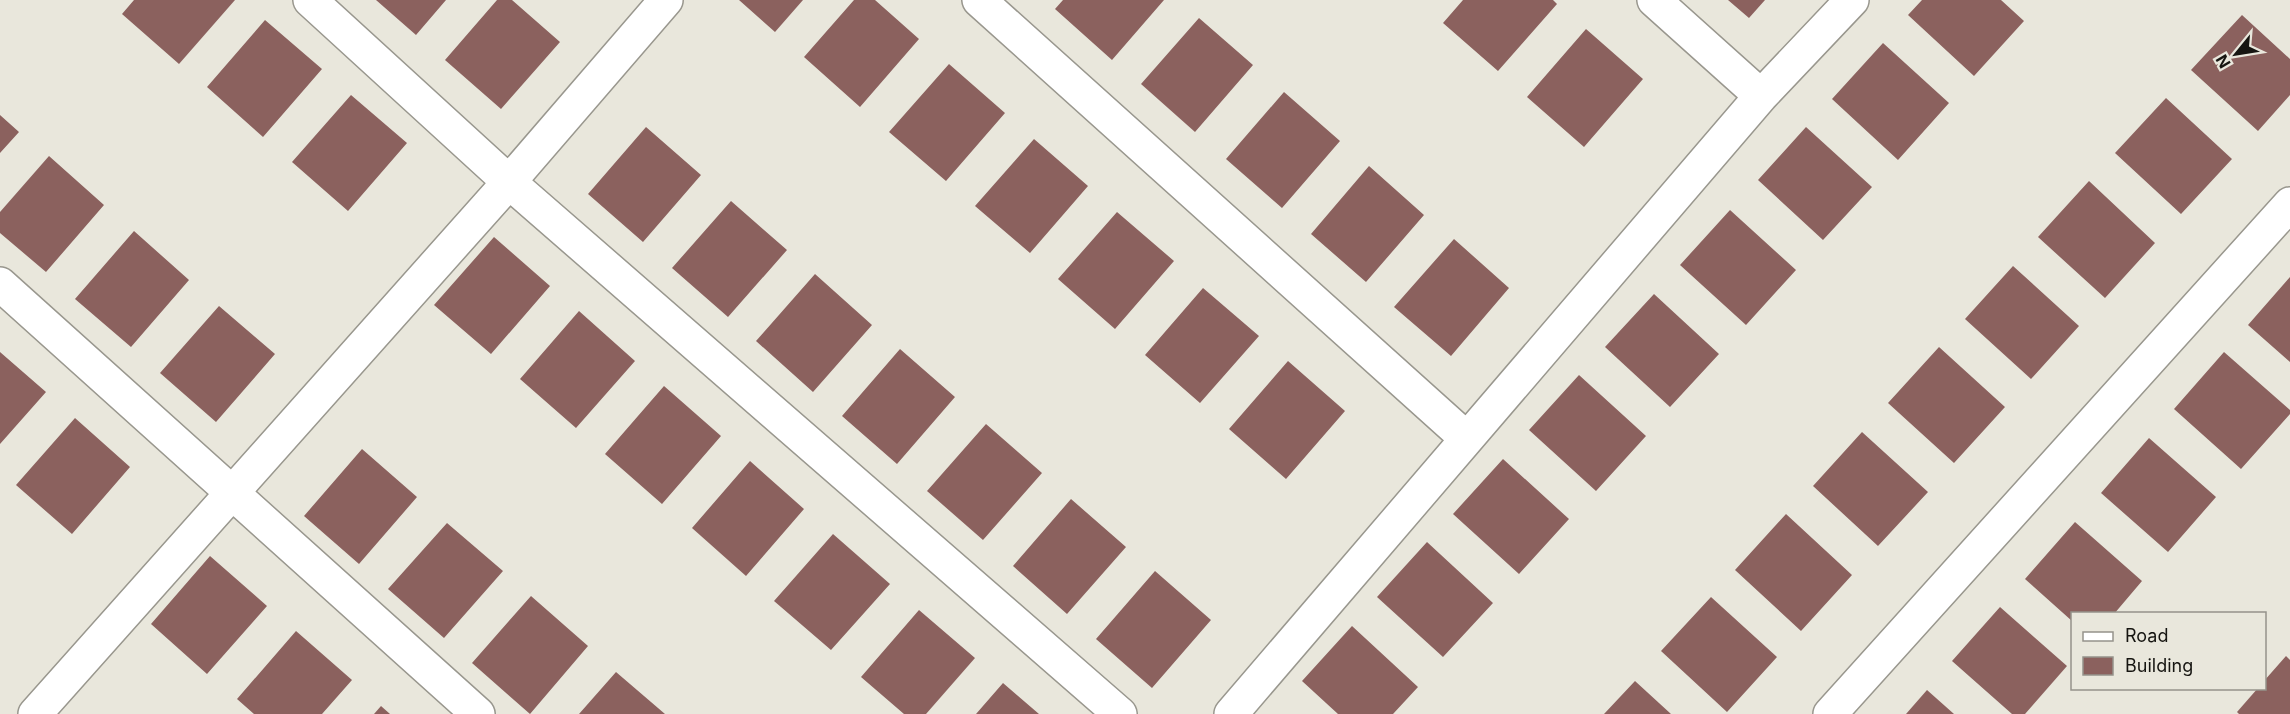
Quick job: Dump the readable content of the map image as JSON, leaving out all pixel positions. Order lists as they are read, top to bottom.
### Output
{
  "legend": ["Road", "Building"],
  "north": "bottom left"
}
